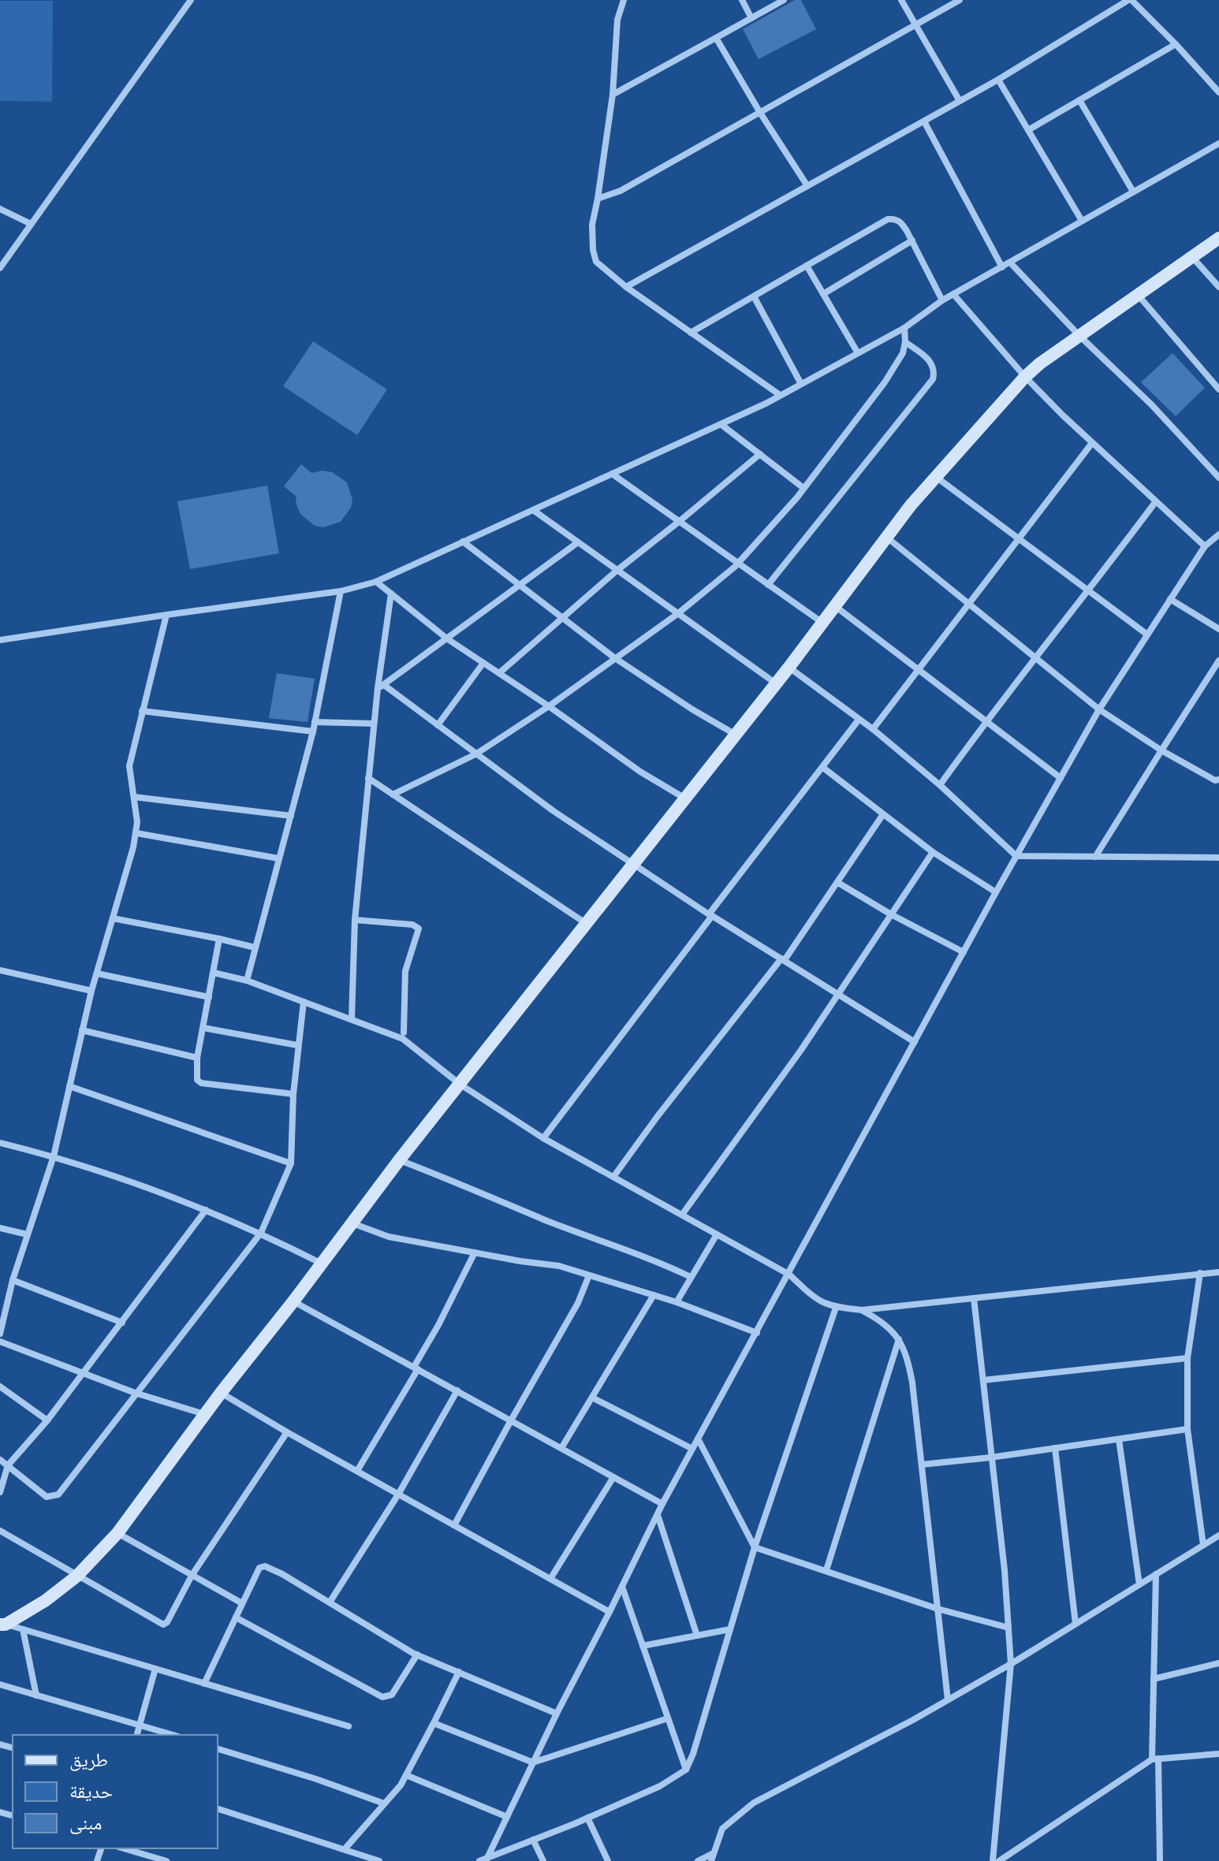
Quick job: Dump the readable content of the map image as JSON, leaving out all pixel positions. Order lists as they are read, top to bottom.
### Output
{
  "legend": ["طريق", "حديقة", "مبنى"]
}
